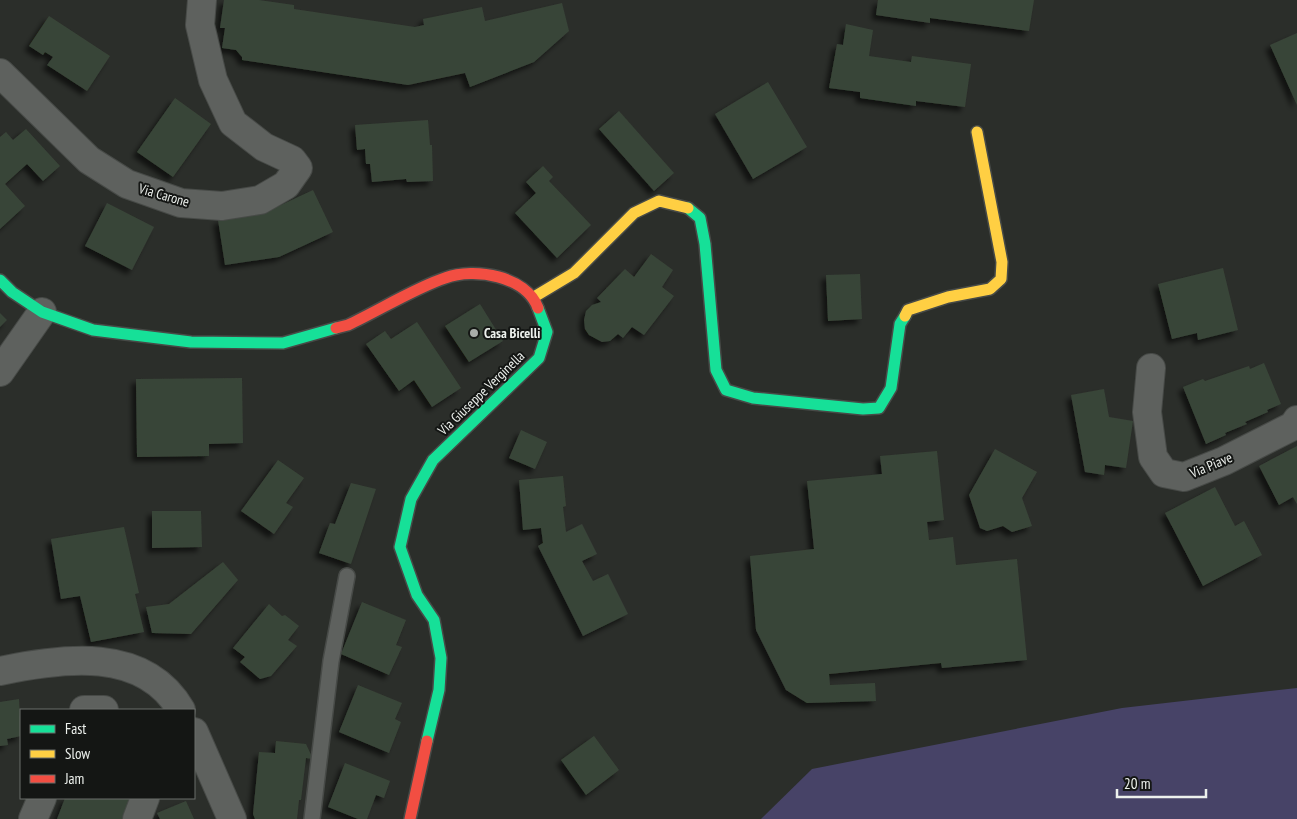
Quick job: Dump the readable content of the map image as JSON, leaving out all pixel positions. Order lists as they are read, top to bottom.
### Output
{
  "streets": {
    "street": ["Via Carone", "Via Giuseppe Verginella", "Via Piave"]
  },
  "places": ["Casa Bicelli"],
  "legend": ["Fast", "Slow", "Jam"],
  "scale_bar": "20 m"
}
